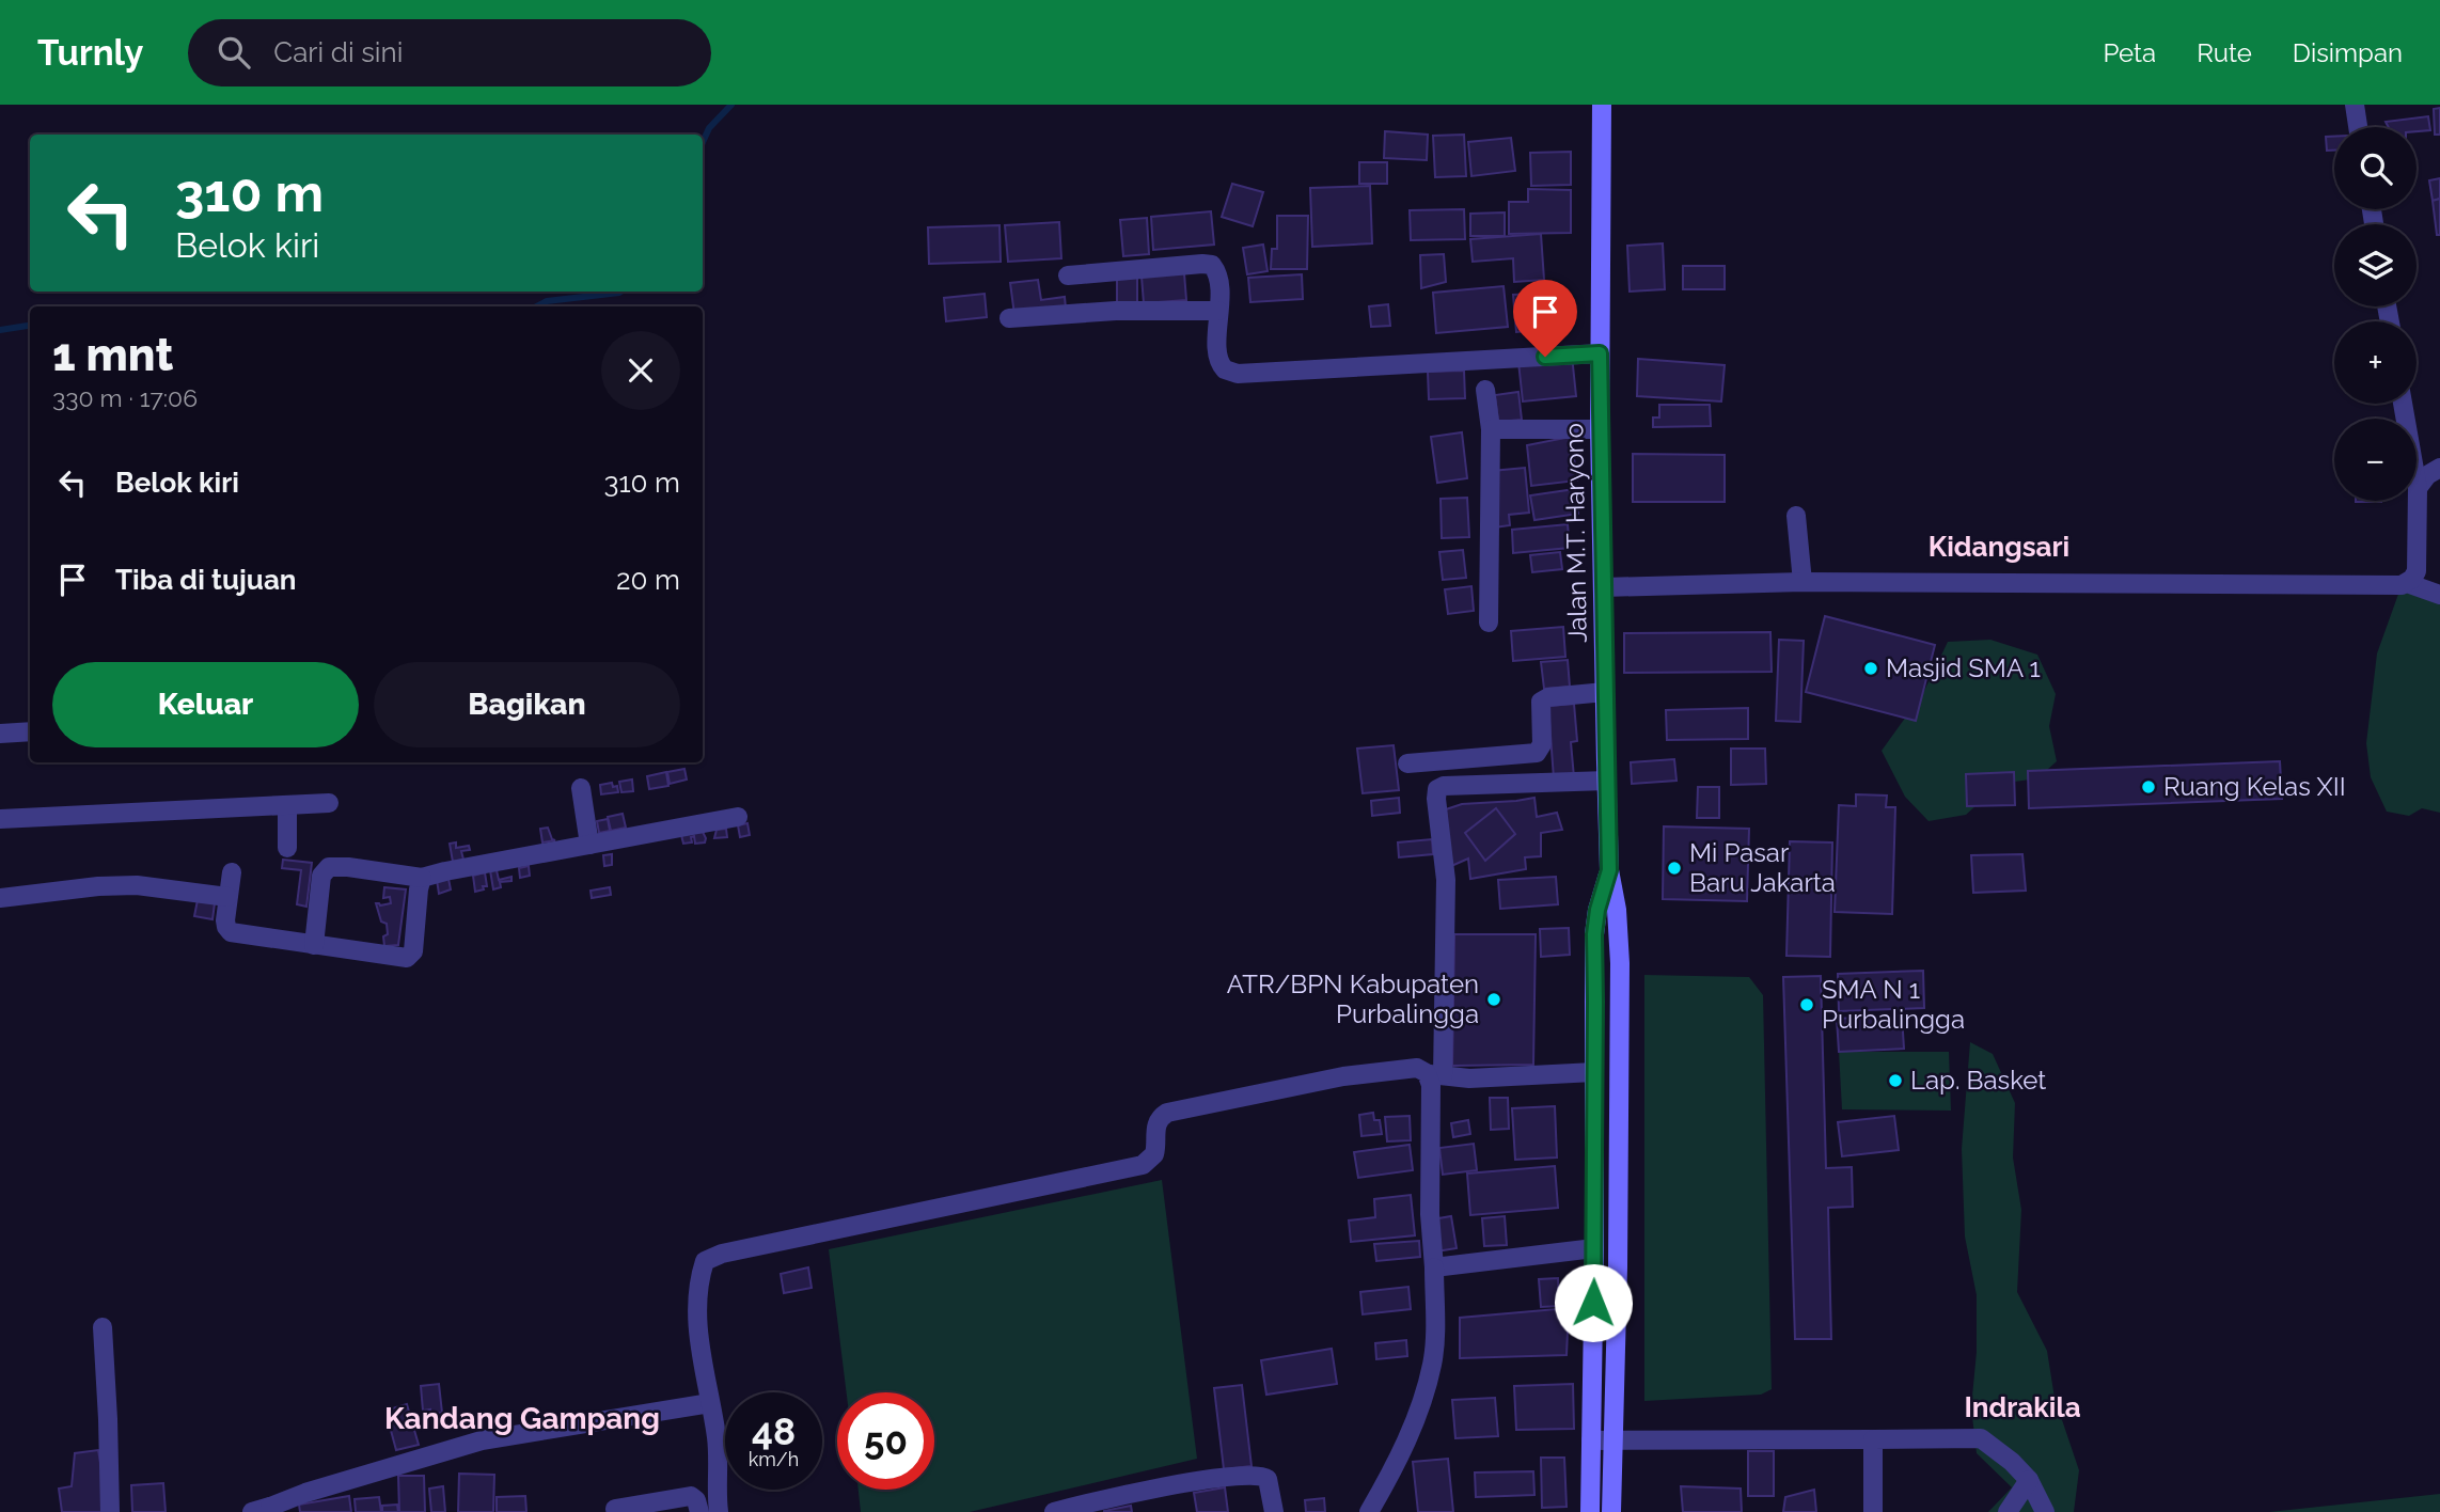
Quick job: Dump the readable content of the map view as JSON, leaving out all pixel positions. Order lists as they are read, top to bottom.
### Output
{
  "streets": {
    "main road": ["Jalan M.T. Haryono"]
  },
  "districts": ["Kidangsari", "Indrakila", "Kandang Gampang"],
  "places": [
    "Masjid SMA 1",
    "Ruang Kelas XII",
    "Mi Pasar Baru Jakarta",
    "ATR/BPN Kabupaten Purbalingga",
    "SMA N 1 Purbalingga",
    "Lap. Basket"
  ],
  "page": {
    "header": "Turnly",
    "search": "Cari di sini",
    "nav": ["Peta", "Rute", "Disimpan"],
    "map_buttons": ["+", "−"],
    "turn": ["310 m", "Belok kiri"],
    "heading": ["1 mnt", "330 m · 17:06"],
    "list": [
      {
        "name": "Belok kiri",
        "value": "310 m"
      },
      {
        "name": "Tiba di tujuan",
        "value": "20 m"
      }
    ],
    "buttons": ["Keluar", "Bagikan"],
    "speed": "48 km/h",
    "limit": "50"
  }
}
